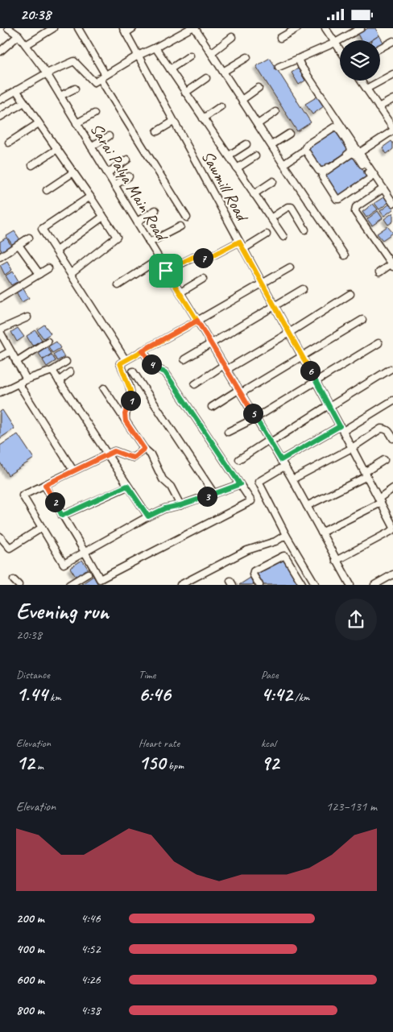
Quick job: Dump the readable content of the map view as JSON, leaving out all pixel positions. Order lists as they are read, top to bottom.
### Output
{
  "streets": {
    "street": ["Sarai Palya Main Road", "Sawmill Road"]
  },
  "page": {
    "status": "20:38",
    "pins": [
      "7",
      "4",
      "6",
      "1",
      "5",
      "3",
      "2"
    ],
    "heading": ["Evening run", "20:38"],
    "stats": [
      ["Distance", "1.44 km"],
      ["Time", "6:46"],
      ["Pace", "4:42 /km"],
      ["Elevation", "12 m"],
      ["Heart rate", "150 bpm"],
      ["kcal", "92"]
    ],
    "chart": ["Elevation", "123–131 m"],
    "list": [
      {
        "name": "200 m",
        "note": "4:46"
      },
      {
        "name": "400 m",
        "note": "4:52"
      },
      {
        "name": "600 m",
        "note": "4:26"
      },
      {
        "name": "800 m",
        "note": "4:38"
      }
    ]
  }
}
